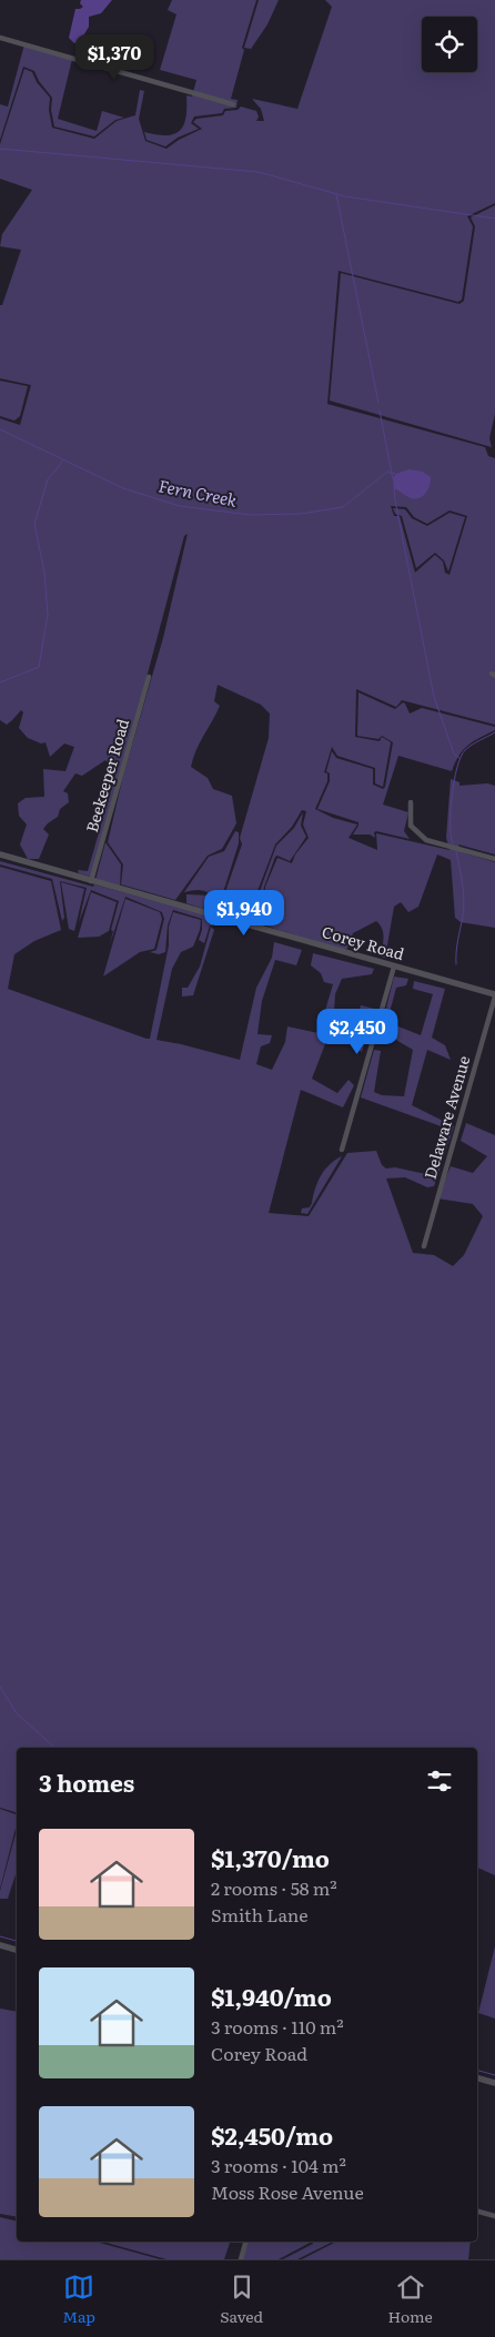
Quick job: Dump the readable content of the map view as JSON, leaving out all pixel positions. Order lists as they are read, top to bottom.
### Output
{
  "streets": {
    "street": ["Beekeeper Road", "Corey Road", "Delaware Avenue"]
  },
  "crossings": [
    ["Beekeeper Road", "Corey Road"],
    ["Corey Road", "Delaware Avenue"]
  ],
  "water": ["Fern Creek"],
  "page": {
    "price": ["$1,370", "$1,940", "$2,450"],
    "heading": "3 homes",
    "list": [
      {
        "name": "$1,370/mo",
        "note": "2 rooms · 58 m² · Smith Lane"
      },
      {
        "name": "$1,940/mo",
        "note": "3 rooms · 110 m² · Corey Road"
      },
      {
        "name": "$2,450/mo",
        "note": "3 rooms · 104 m² · Moss Rose Avenue"
      }
    ],
    "tabs": ["Map", "Saved", "Home"]
  }
}
